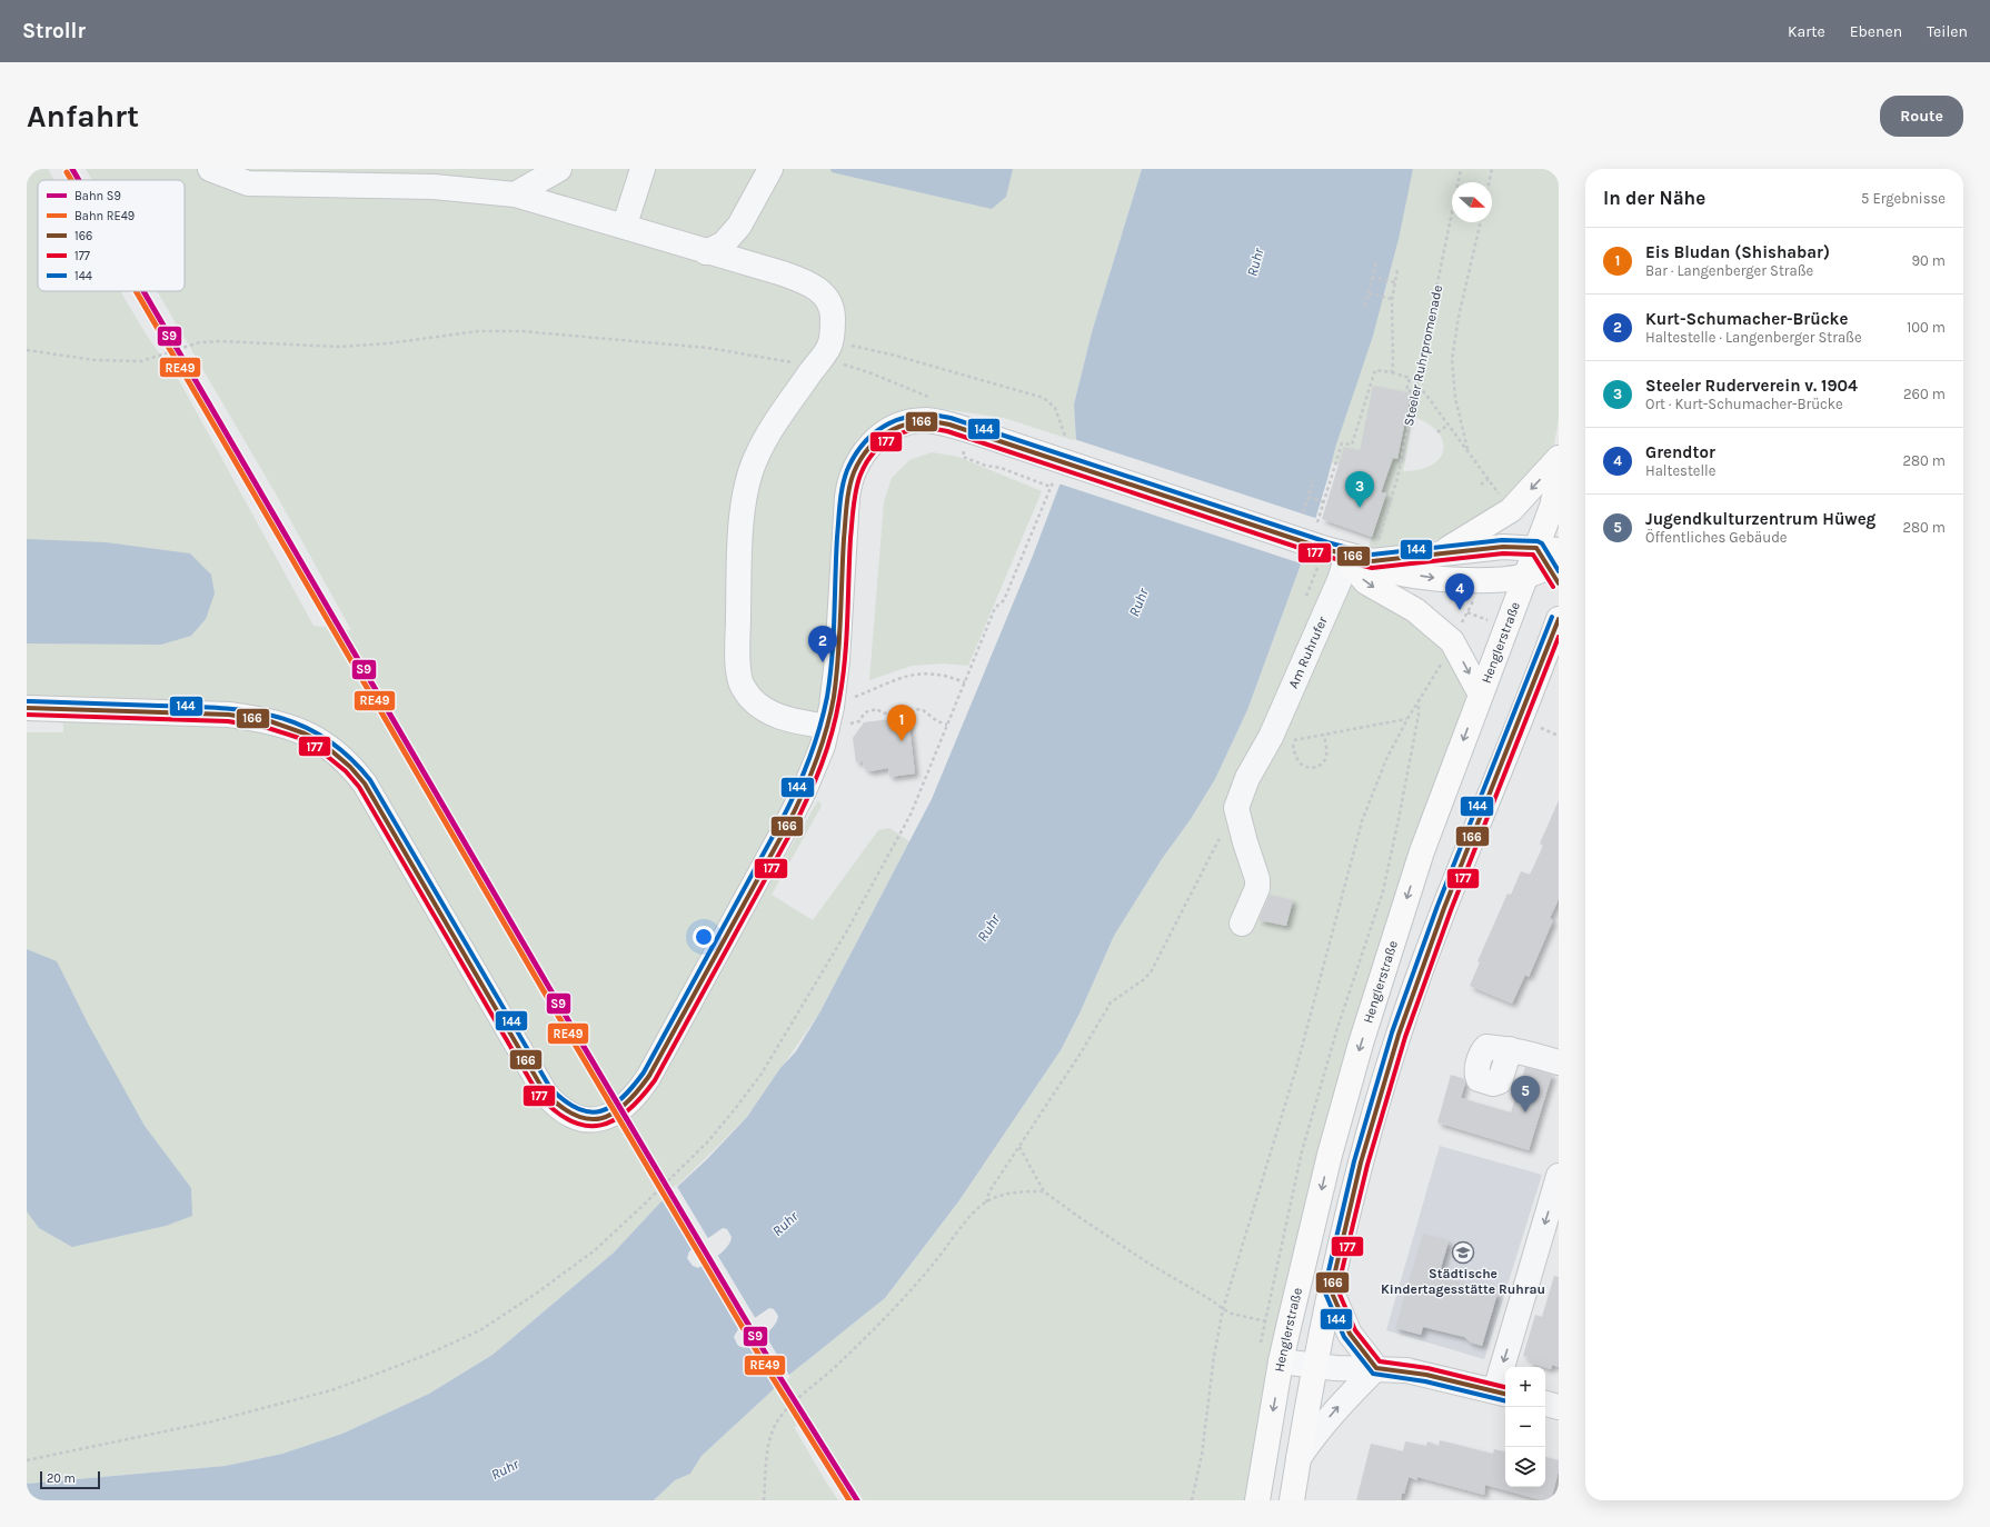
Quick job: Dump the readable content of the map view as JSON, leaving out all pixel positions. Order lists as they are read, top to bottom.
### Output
{
  "streets": {
    "main road": ["Henglerstraße"],
    "street": ["Am Ruhrufer"],
    "path": ["Steeler Ruhrpromenade"]
  },
  "water": ["Ruhr"],
  "places": {
    "school or university": ["Städtische Kindertagesstätte Ruhrau"]
  },
  "lines": [
    "rail line S9",
    "rail line RE49",
    "transit line 144",
    "transit line 166",
    "transit line 177"
  ],
  "legend": [
    "Bahn S9",
    "Bahn RE49",
    "166",
    "177",
    "144"
  ],
  "scale_bar": "20 m",
  "north": "right",
  "page": {
    "header": "Strollr",
    "nav": ["Karte", "Ebenen", "Teilen"],
    "buttons": "Route",
    "title": "Anfahrt",
    "heading": ["In der Nähe", "5 Ergebnisse"],
    "list": [
      {
        "mark": "1",
        "name": "Eis Bludan (Shishabar)",
        "note": "Bar · Langenberger Straße",
        "value": "90 m"
      },
      {
        "mark": "2",
        "name": "Kurt-Schumacher-Brücke",
        "note": "Haltestelle · Langenberger Straße",
        "value": "100 m"
      },
      {
        "mark": "3",
        "name": "Steeler Ruderverein v. 1904",
        "note": "Ort · Kurt-Schumacher-Brücke",
        "value": "260 m"
      },
      {
        "mark": "4",
        "name": "Grendtor",
        "note": "Haltestelle",
        "value": "280 m"
      },
      {
        "mark": "5",
        "name": "Jugendkulturzentrum Hüweg",
        "note": "Öffentliches Gebäude",
        "value": "280 m"
      }
    ],
    "pins": [
      "3",
      "4",
      "2",
      "1",
      "5"
    ],
    "map_buttons": ["+", "−"],
    "scale": "20 m"
  }
}
